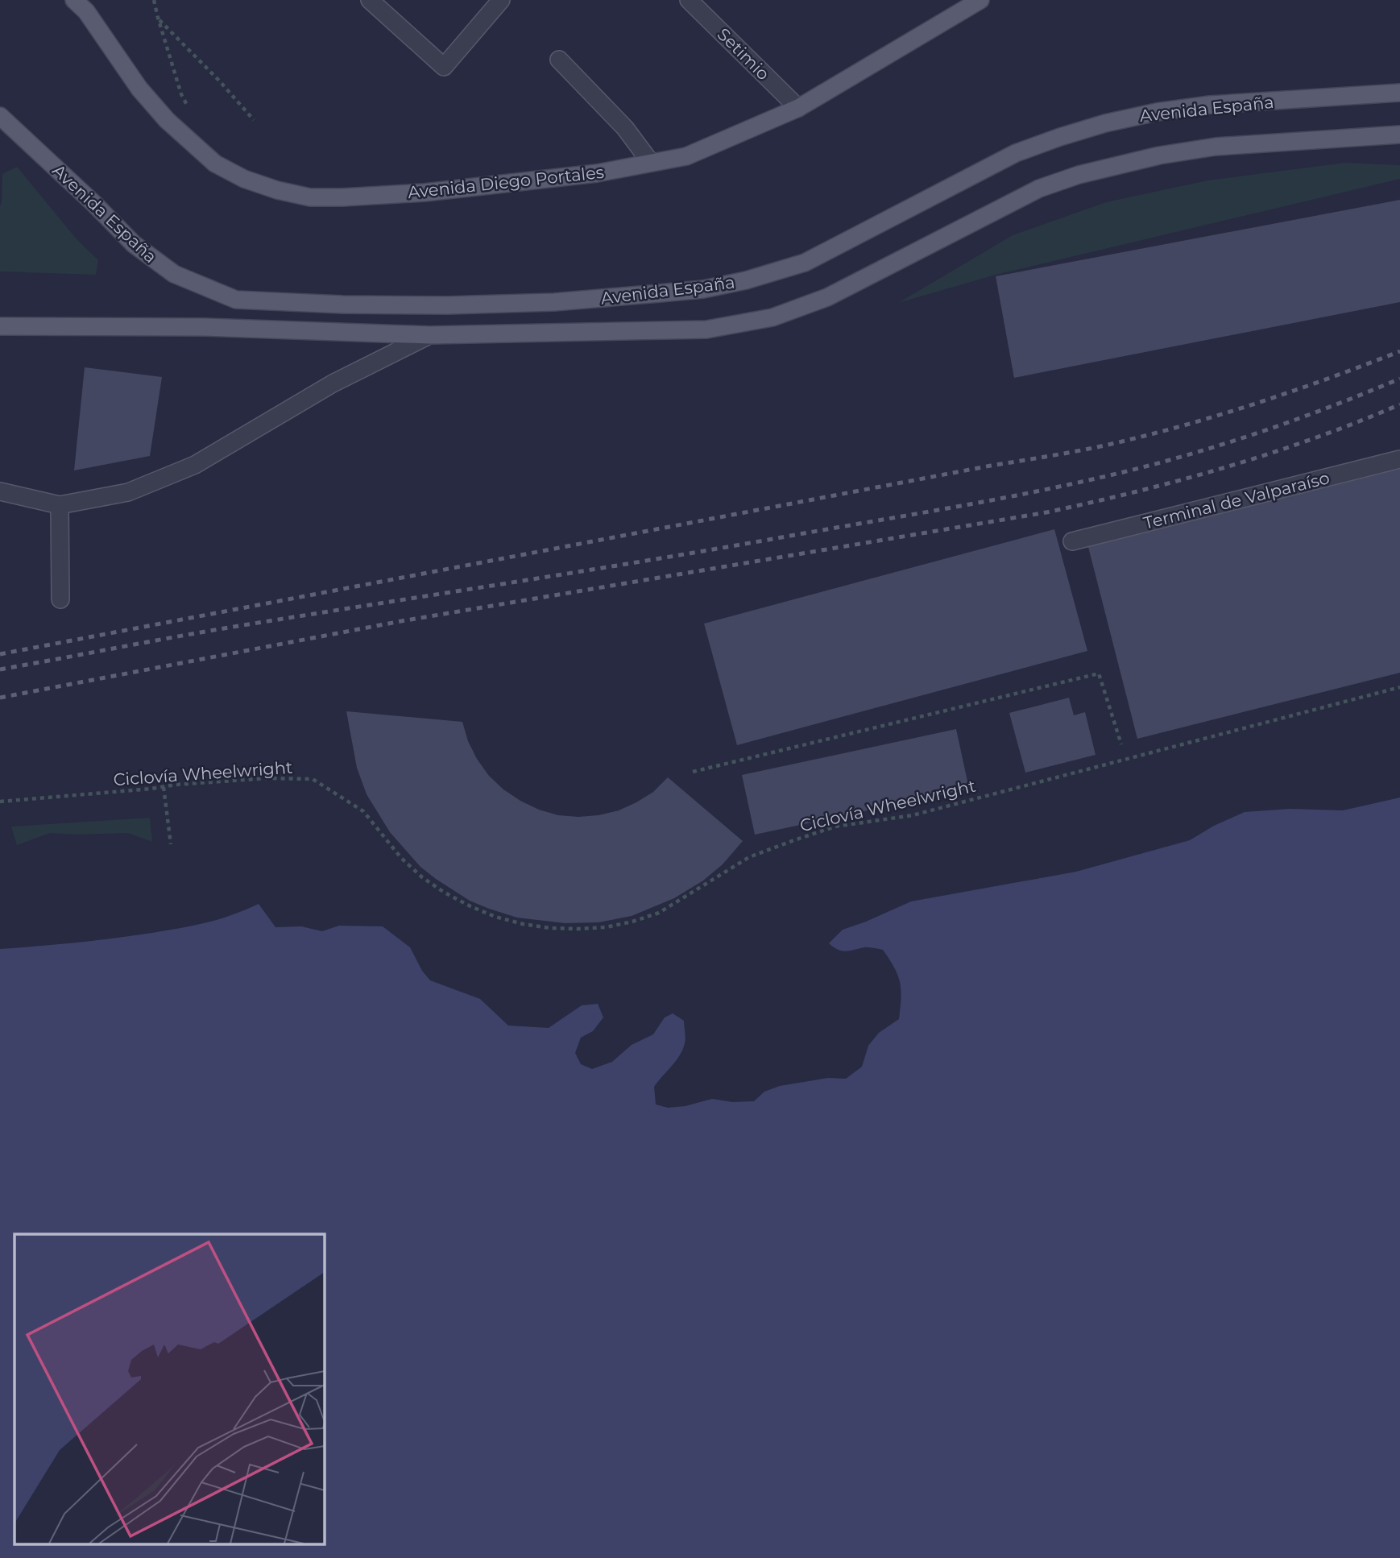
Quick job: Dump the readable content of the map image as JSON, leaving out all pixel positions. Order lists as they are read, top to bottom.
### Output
{
  "streets": {
    "main road": ["Avenida España", "Avenida Diego Portales"],
    "street": ["Setimio", "Terminal de Valparaíso"],
    "path": ["Ciclovía Wheelwright"]
  },
  "crossings": [
    ["Setimio", "Avenida Diego Portales"]
  ]
}
